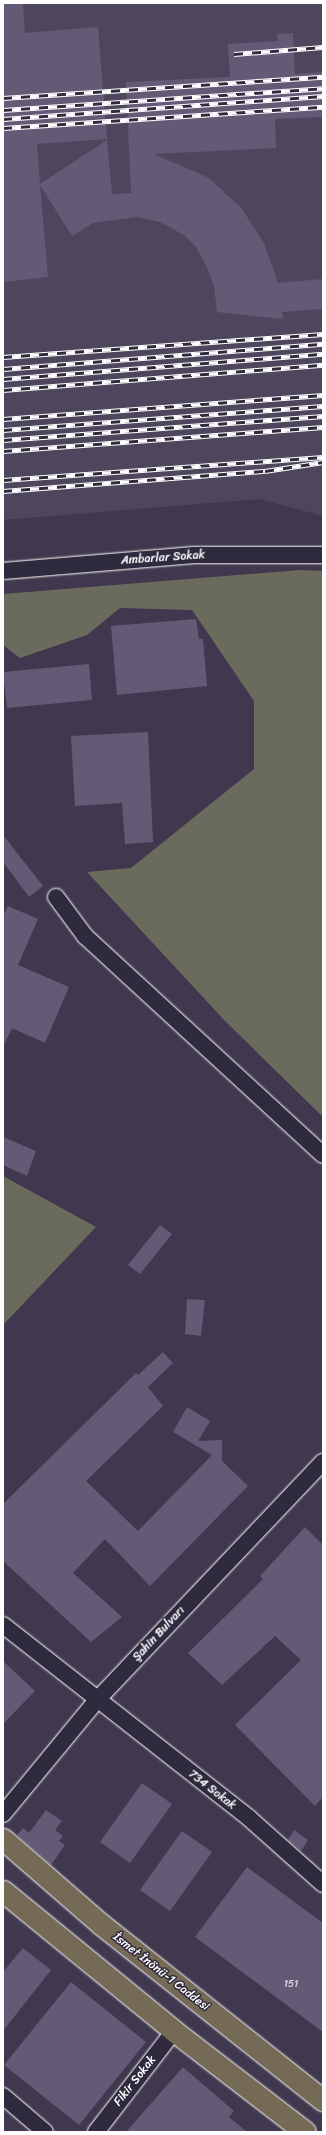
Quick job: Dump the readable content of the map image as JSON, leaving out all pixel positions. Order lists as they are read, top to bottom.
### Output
{
  "streets": {
    "main road": ["İsmet İnönü-1 Caddesi"],
    "street": [
      "Ambarlar Sokak",
      "Şahin Bulvarı",
      "734 Sokak",
      "Fikir Sokak"
    ]
  },
  "crossings": [
    ["Şahin Bulvarı", "734 Sokak"]
  ],
  "house_numbers": ["151"]
}
